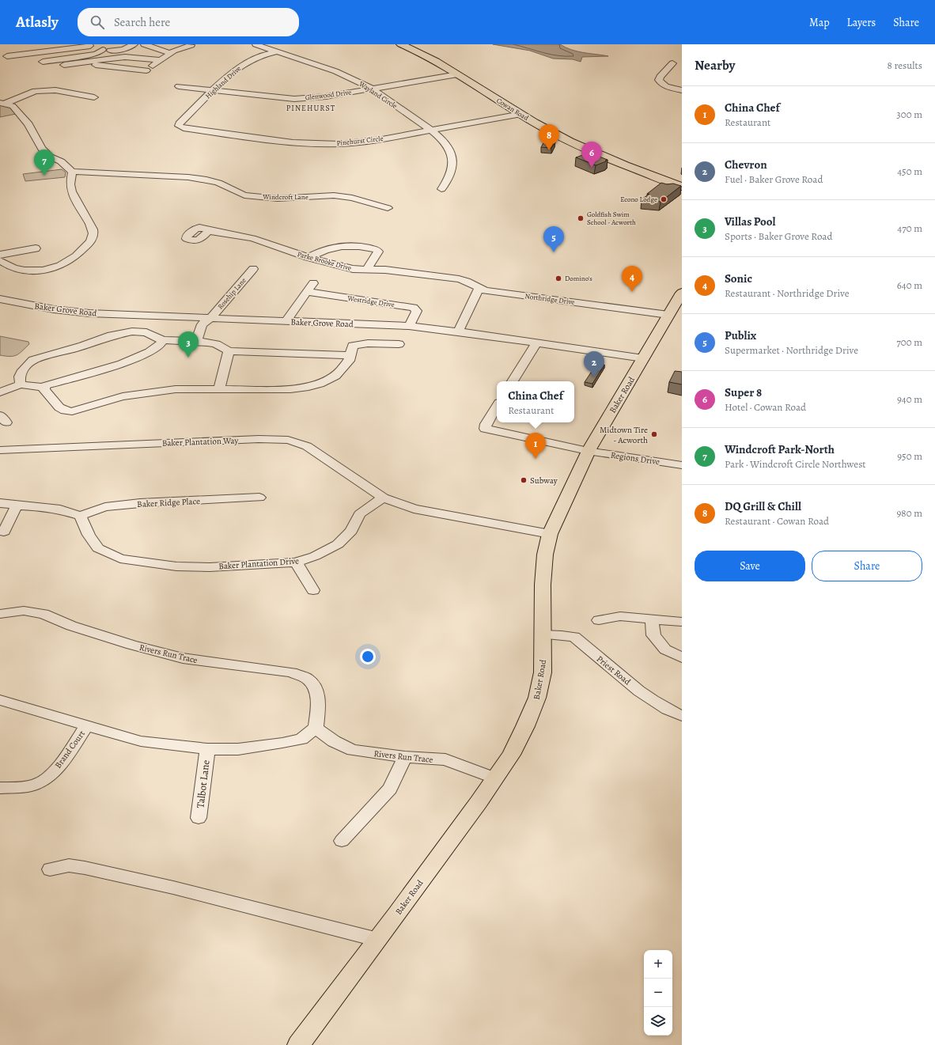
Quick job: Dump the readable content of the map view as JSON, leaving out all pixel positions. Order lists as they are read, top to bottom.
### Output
{
  "streets": {
    "main road": ["Cowan Road", "Baker Road"],
    "street": [
      "Highland Drive",
      "Glenwood Drive",
      "Wayland Circle",
      "Pinehurst Circle",
      "Windcroft Lane",
      "Parke Brooke Drive",
      "Rosehip Lane",
      "Northridge Drive",
      "Westridge Drive",
      "Baker Grove Road",
      "Baker Plantation Way",
      "Regions Drive",
      "Baker Ridge Place",
      "Baker Plantation Drive",
      "Rivers Run Trace",
      "Priest Road",
      "Brand Court",
      "Talbot Lane"
    ]
  },
  "crossings": [
    ["Highland Drive", "Glenwood Drive"],
    ["Highland Drive", "Wayland Circle"],
    ["Highland Drive", "Pinehurst Circle"],
    ["Glenwood Drive", "Wayland Circle"],
    ["Glenwood Drive", "Cowan Road"],
    ["Wayland Circle", "Pinehurst Circle"],
    ["Cowan Road", "Pinehurst Circle"],
    ["Parke Brooke Drive", "Northridge Drive"],
    ["Rosehip Lane", "Baker Grove Road"],
    ["Northridge Drive", "Baker Road"],
    ["Westridge Drive", "Baker Grove Road"],
    ["Baker Grove Road", "Baker Road"],
    ["Baker Road", "Regions Drive"],
    ["Baker Road", "Rivers Run Trace"],
    ["Baker Road", "Priest Road"],
    ["Baker Plantation Way", "Baker Plantation Drive"],
    ["Baker Ridge Place", "Baker Plantation Drive"]
  ],
  "districts": ["PINEHURST"],
  "places": [
    "Econo Lodge",
    "Goldfish Swim School - Acworth",
    "Domino's",
    "Midtown Tire - Acworth",
    "Subway"
  ],
  "page": {
    "header": "Atlasly",
    "search": "Search here",
    "nav": ["Map", "Layers", "Share"],
    "heading": ["Nearby", "8 results"],
    "list": [
      {
        "mark": "1",
        "name": "China Chef",
        "note": "Restaurant",
        "value": "300 m"
      },
      {
        "mark": "2",
        "name": "Chevron",
        "note": "Fuel · Baker Grove Road",
        "value": "450 m"
      },
      {
        "mark": "3",
        "name": "Villas Pool",
        "note": "Sports · Baker Grove Road",
        "value": "470 m"
      },
      {
        "mark": "4",
        "name": "Sonic",
        "note": "Restaurant · Northridge Drive",
        "value": "640 m"
      },
      {
        "mark": "5",
        "name": "Publix",
        "note": "Supermarket · Northridge Drive",
        "value": "700 m"
      },
      {
        "mark": "6",
        "name": "Super 8",
        "note": "Hotel · Cowan Road",
        "value": "940 m"
      },
      {
        "mark": "7",
        "name": "Windcroft Park-North",
        "note": "Park · Windcroft Circle Northwest",
        "value": "950 m"
      },
      {
        "mark": "8",
        "name": "DQ Grill & Chill",
        "note": "Restaurant · Cowan Road",
        "value": "980 m"
      }
    ],
    "pins": [
      "8",
      "6",
      "7",
      "5",
      "4",
      "3",
      "2",
      "1"
    ],
    "popup": ["China Chef", "Restaurant"],
    "buttons": ["Save", "Share"],
    "map_buttons": ["+", "−"]
  }
}
